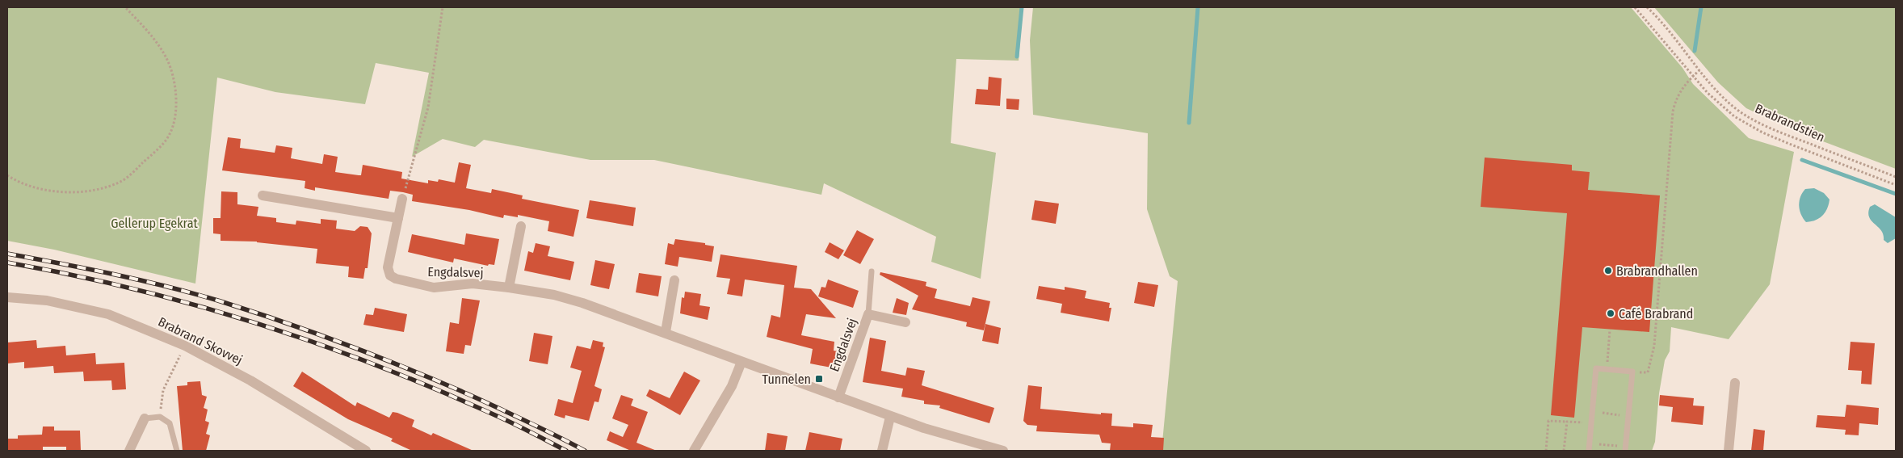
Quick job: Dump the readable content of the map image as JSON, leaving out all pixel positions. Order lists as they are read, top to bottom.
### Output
{
  "streets": {
    "street": ["Engdalsvej", "Brabrand Skovvej"],
    "path": ["Brabrandstien"]
  },
  "parks": ["Gellerup Egekrat"],
  "places": {
    "other": ["Brabrandhallen", "Café Brabrand"],
    "transit": ["Tunnelen"]
  }
}
